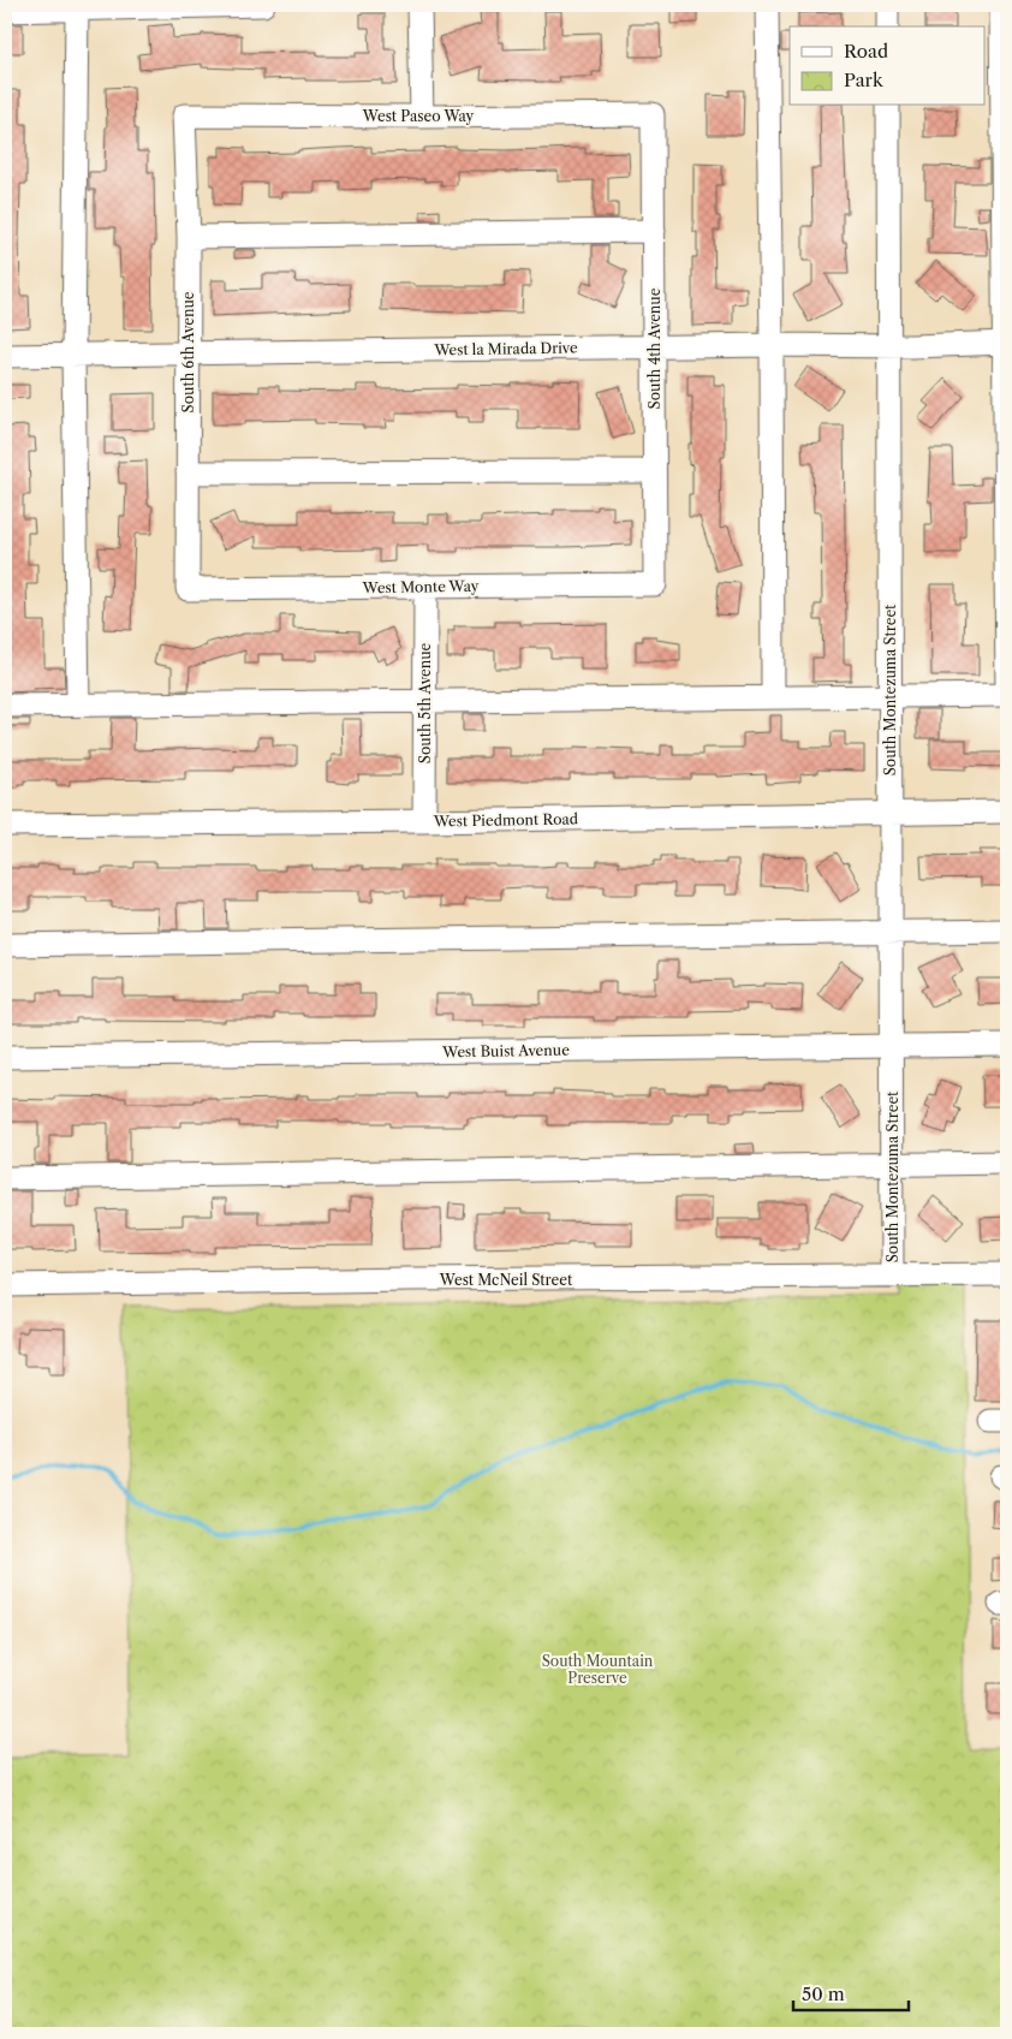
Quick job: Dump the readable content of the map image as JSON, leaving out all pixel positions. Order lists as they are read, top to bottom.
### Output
{
  "streets": {
    "street": [
      "West Paseo Way",
      "West la Mirada Drive",
      "South 4th Avenue",
      "South 6th Avenue",
      "West Monte Way",
      "South Montezuma Street",
      "South 5th Avenue",
      "West Piedmont Road",
      "West Buist Avenue",
      "West McNeil Street"
    ]
  },
  "crossings": [
    ["West Paseo Way", "South 4th Avenue"],
    ["West Paseo Way", "South 6th Avenue"],
    ["West la Mirada Drive", "South 4th Avenue"],
    ["West la Mirada Drive", "South 6th Avenue"],
    ["West la Mirada Drive", "South Montezuma Street"],
    ["South 4th Avenue", "West Monte Way"],
    ["South 6th Avenue", "West Monte Way"],
    ["West Monte Way", "South 5th Avenue"],
    ["South Montezuma Street", "West Piedmont Road"],
    ["South Montezuma Street", "West Buist Avenue"],
    ["South Montezuma Street", "West McNeil Street"],
    ["South 5th Avenue", "West Piedmont Road"]
  ],
  "parks": ["South Mountain Preserve"],
  "legend": ["Road", "Park"],
  "scale_bar": "50 m"
}
